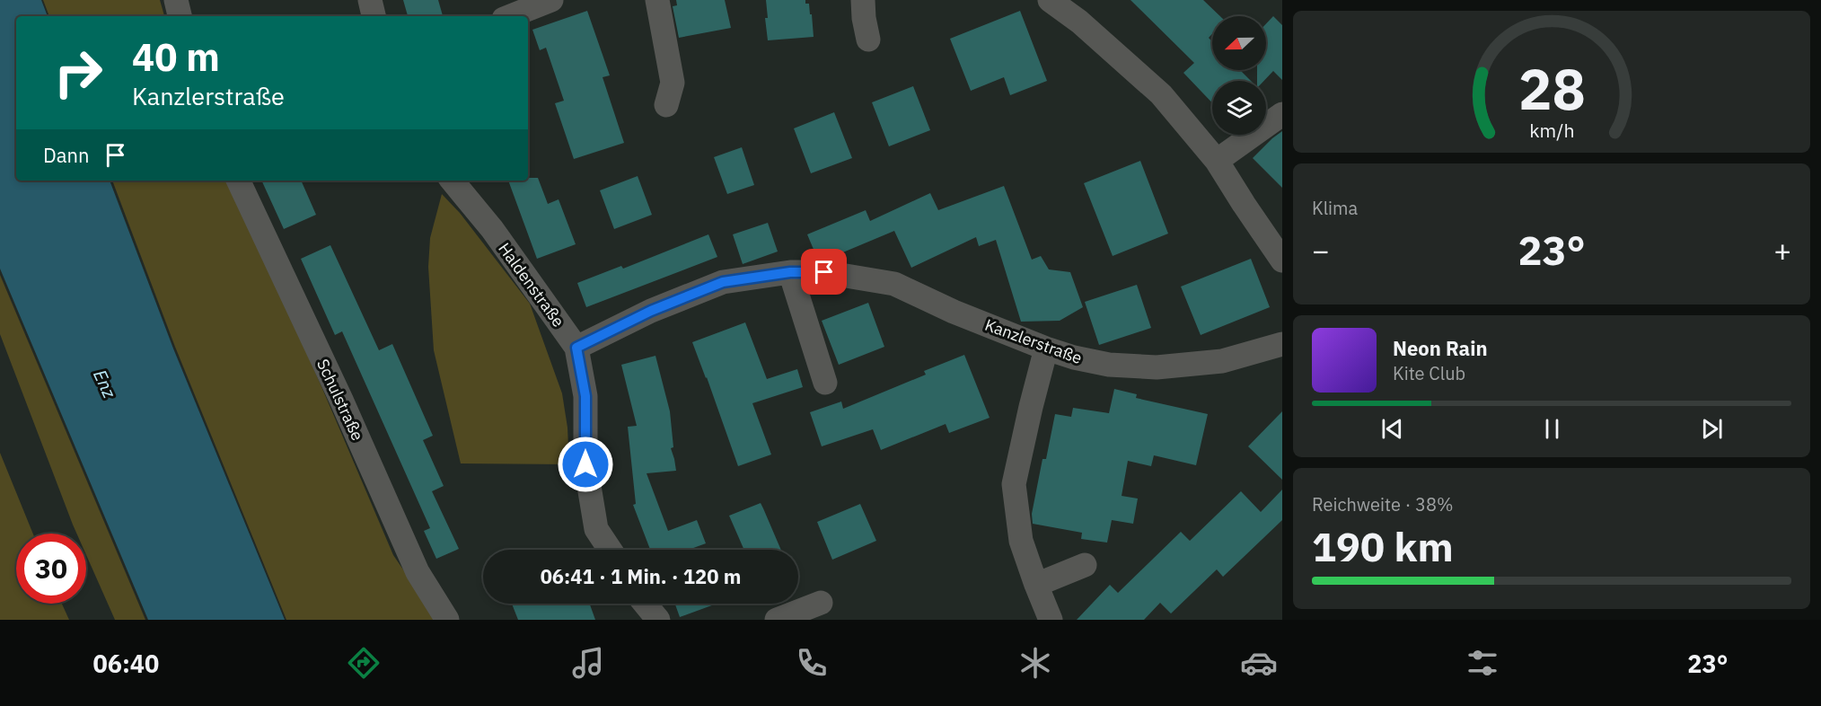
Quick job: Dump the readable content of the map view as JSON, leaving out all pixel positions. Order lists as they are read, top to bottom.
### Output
{
  "streets": {
    "street": ["Haldenstraße", "Kanzlerstraße", "Schulstraße"]
  },
  "crossings": [
    ["Haldenstraße", "Kanzlerstraße"]
  ],
  "water": ["Enz"],
  "north": "left",
  "page": {
    "turn": ["40 m", "Kanzlerstraße"],
    "then": "Dann",
    "tile": [
      "Klima",
      ["Reichweite · 38%", "190 km"]
    ],
    "heat": ["−", "23°", "+"],
    "song": ["Neon Rain", "Kite Club"],
    "limit": "30",
    "trip": "06:41 · 1 Min. · 120 m",
    "tabs": ["06:40", "23°"],
    "gauge": ["28", "km/h"]
  }
}
